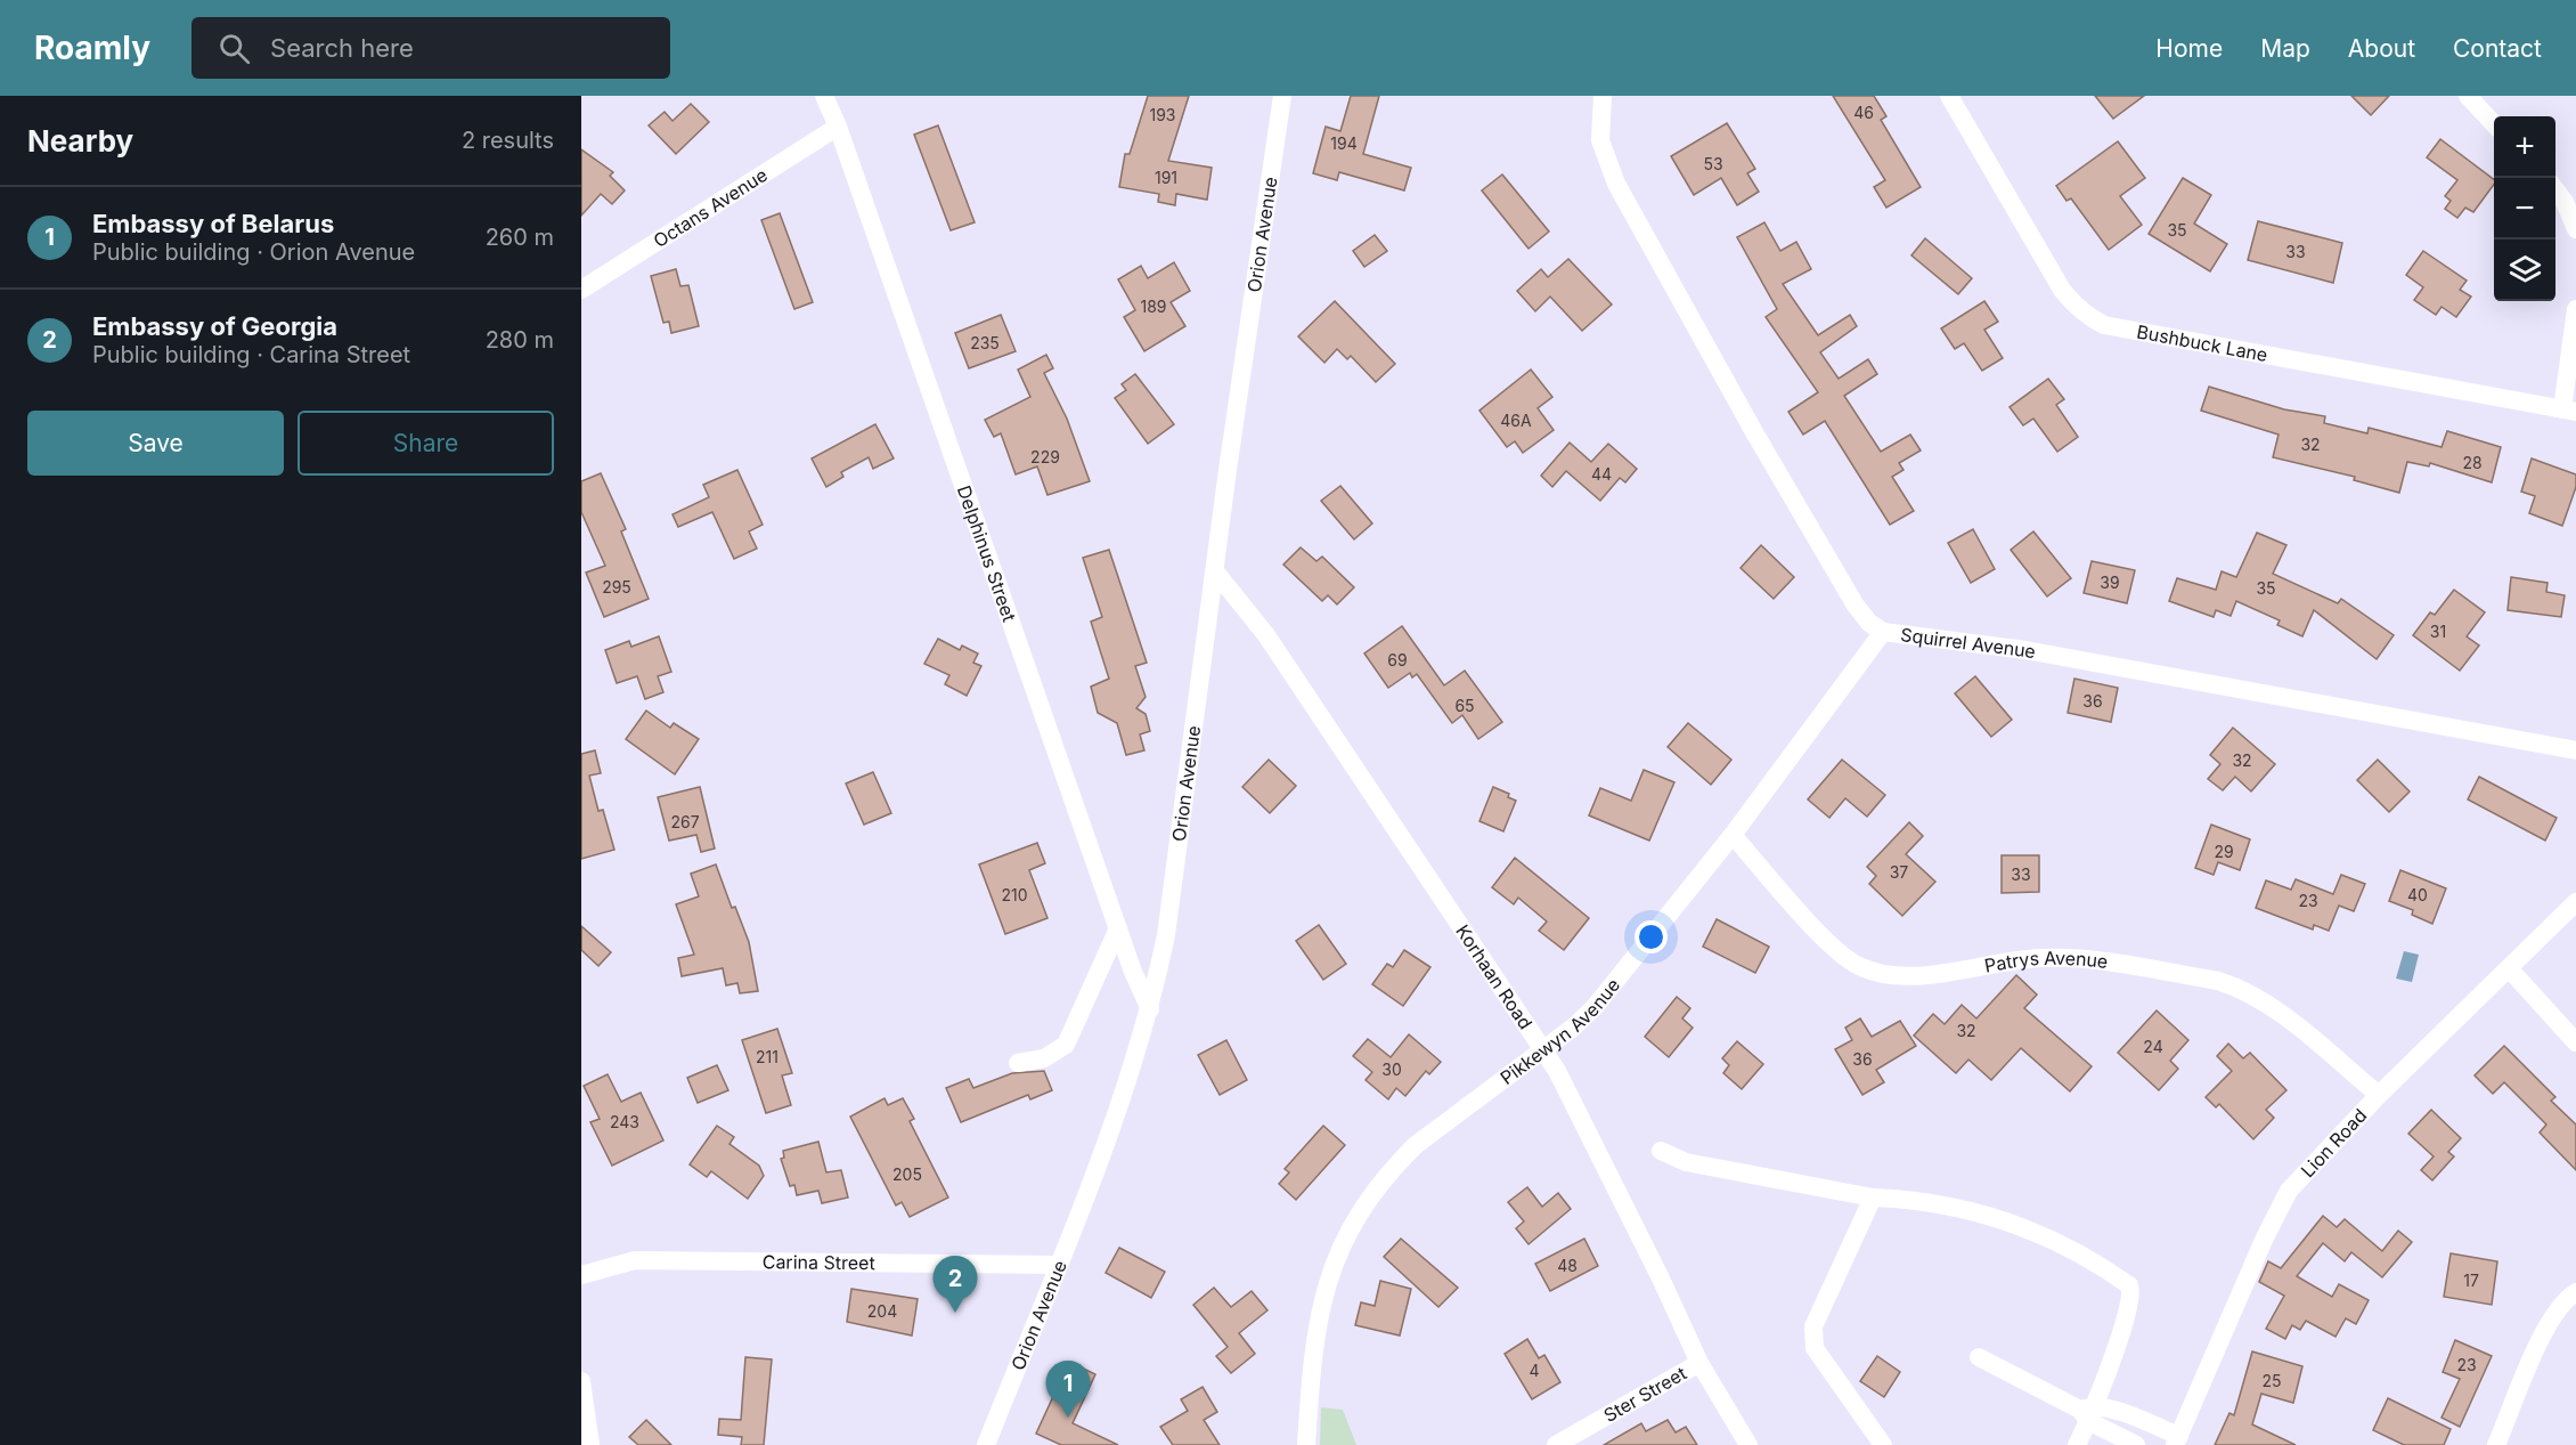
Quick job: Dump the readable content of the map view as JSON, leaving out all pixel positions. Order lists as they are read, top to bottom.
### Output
{
  "streets": {
    "street": [
      "Octans Avenue",
      "Orion Avenue",
      "Bushbuck Lane",
      "Delphinus Street",
      "Squirrel Avenue",
      "Patrys Avenue",
      "Korhaan Road",
      "Pikkewyn Avenue",
      "Lion Road",
      "Carina Street",
      "Ster Street"
    ]
  },
  "crossings": [
    ["Octans Avenue", "Delphinus Street"],
    ["Orion Avenue", "Delphinus Street"],
    ["Orion Avenue", "Korhaan Road"],
    ["Orion Avenue", "Carina Street"],
    ["Squirrel Avenue", "Pikkewyn Avenue"],
    ["Patrys Avenue", "Pikkewyn Avenue"],
    ["Patrys Avenue", "Lion Road"],
    ["Korhaan Road", "Pikkewyn Avenue"],
    ["Korhaan Road", "Ster Street"]
  ],
  "house_numbers": [
    "46",
    "193",
    "194",
    "53",
    "191",
    "35",
    "33",
    "189",
    "235",
    "46A",
    "32",
    "229",
    "28",
    "44",
    "39",
    "295",
    "35",
    "31",
    "69",
    "36",
    "65",
    "32",
    "267",
    "29",
    "37",
    "33",
    "210",
    "40",
    "23",
    "32",
    "24",
    "211",
    "36",
    "30",
    "243",
    "205",
    "48",
    "17",
    "204",
    "23",
    "4",
    "25"
  ],
  "page": {
    "header": "Roamly",
    "search": "Search here",
    "nav": [
      "Home",
      "Map",
      "About",
      "Contact"
    ],
    "heading": ["Nearby", "2 results"],
    "map_buttons": ["+", "−"],
    "list": [
      {
        "mark": "1",
        "name": "Embassy of Belarus",
        "note": "Public building · Orion Avenue",
        "value": "260 m"
      },
      {
        "mark": "2",
        "name": "Embassy of Georgia",
        "note": "Public building · Carina Street",
        "value": "280 m"
      }
    ],
    "buttons": ["Save", "Share"],
    "pins": ["2", "1"]
  }
}
